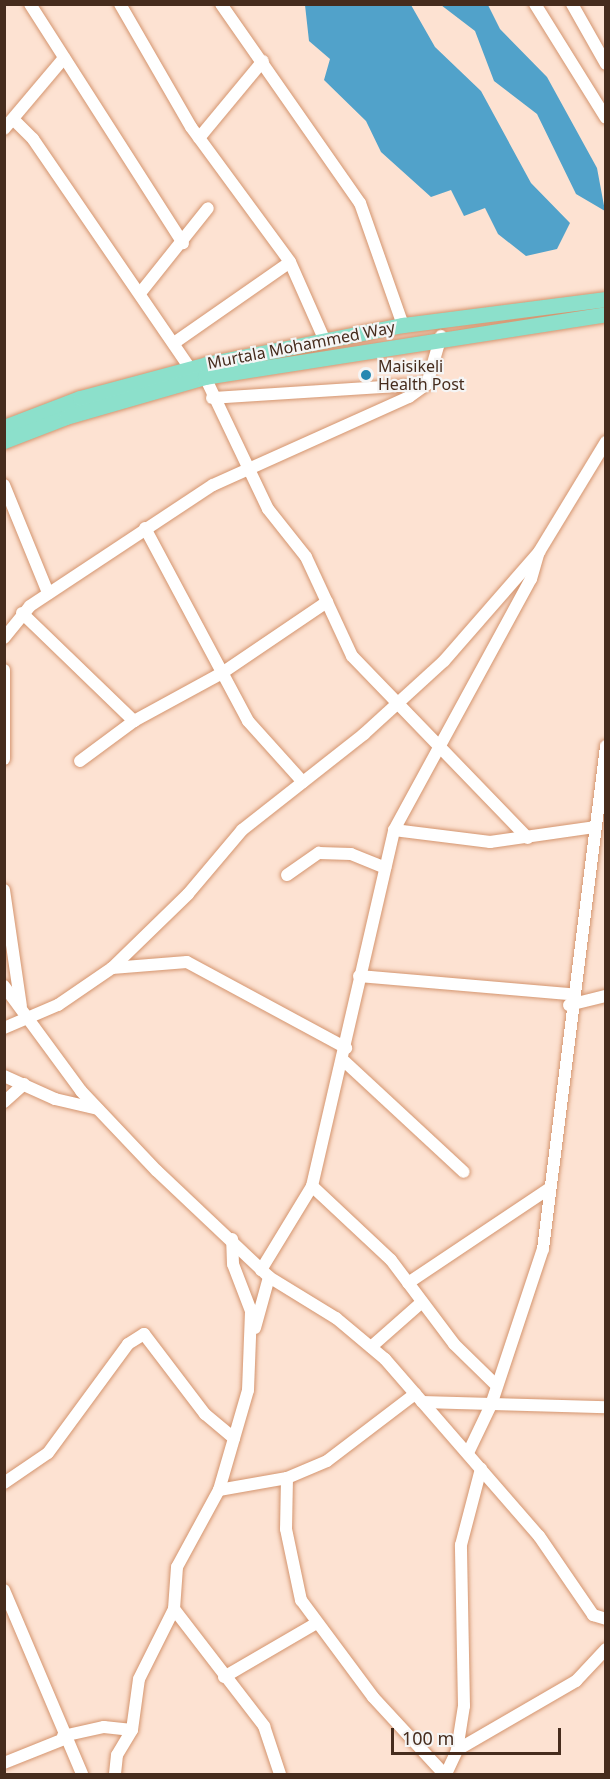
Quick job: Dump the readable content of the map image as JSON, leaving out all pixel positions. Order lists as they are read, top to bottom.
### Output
{
  "streets": {
    "main road": ["Murtala Mohammed Way"]
  },
  "places": ["Maisikeli Health Post"],
  "scale_bar": "100 m"
}
